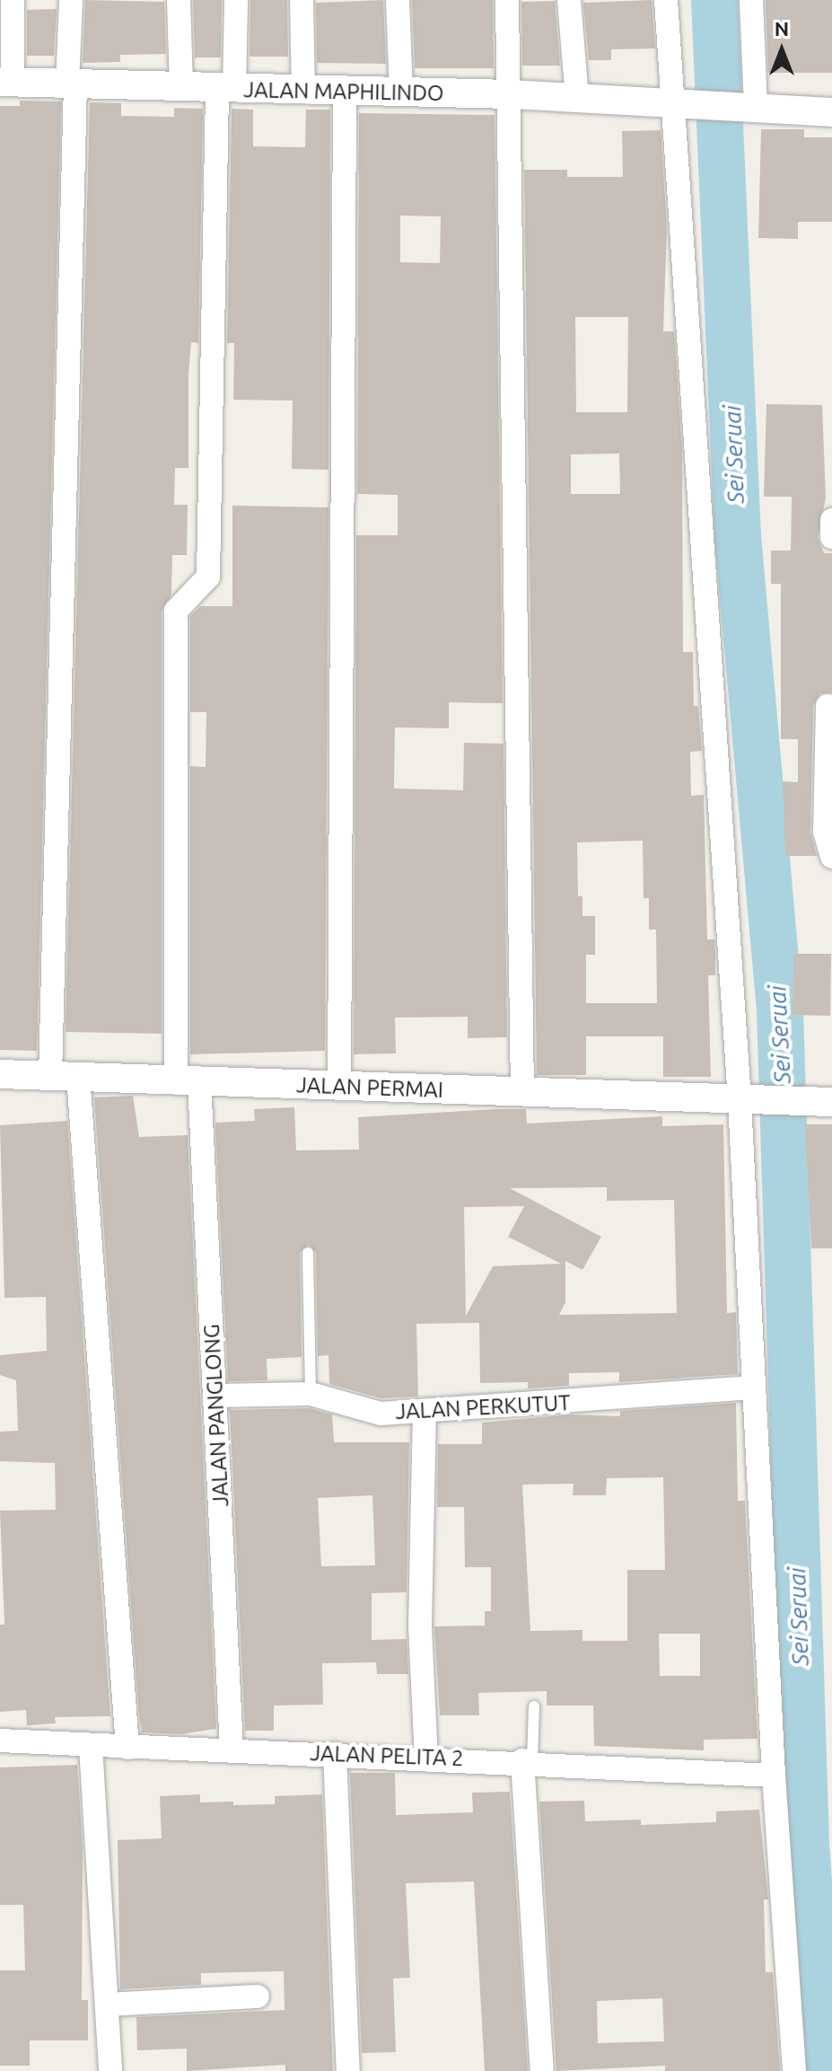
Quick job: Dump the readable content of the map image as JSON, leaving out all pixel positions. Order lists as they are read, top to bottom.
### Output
{
  "streets": {
    "street": [
      "JALAN MAPHILINDO",
      "JALAN PERMAI",
      "JALAN PERKUTUT",
      "JALAN PANGLONG",
      "JALAN PELITA 2"
    ]
  },
  "crossings": [
    ["JALAN MAPHILINDO", "JALAN PANGLONG"],
    ["JALAN PERMAI", "JALAN PANGLONG"],
    ["JALAN PERKUTUT", "JALAN PANGLONG"],
    ["JALAN PANGLONG", "JALAN PELITA 2"]
  ],
  "water": ["Sei Seruai"],
  "north": "top"
}
